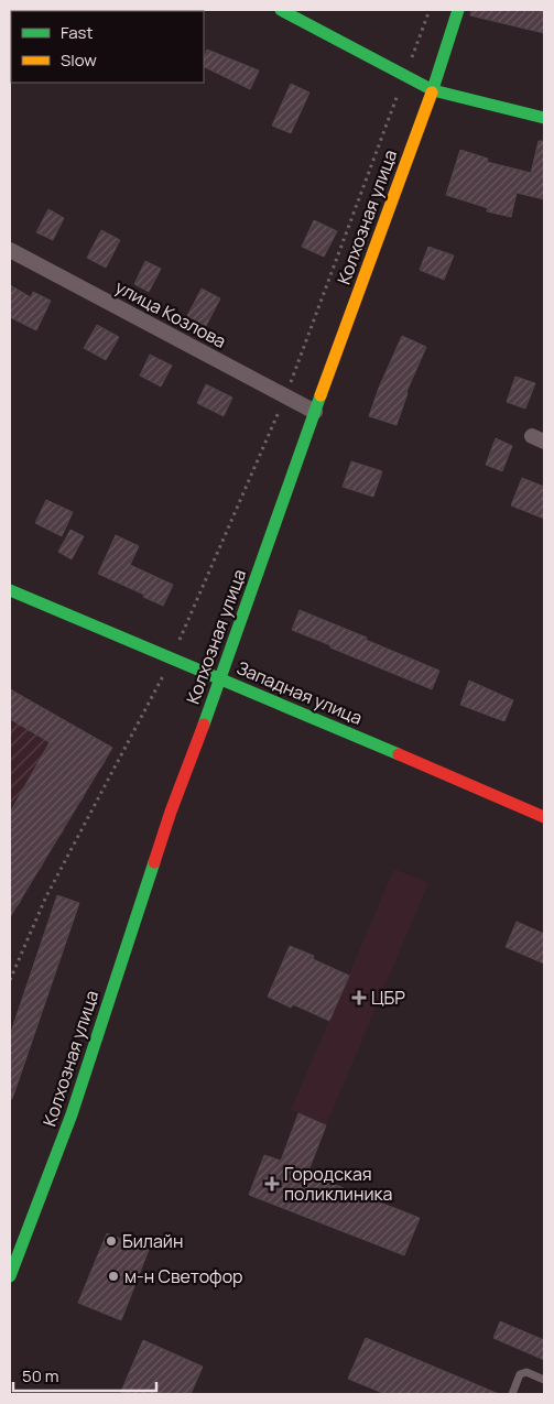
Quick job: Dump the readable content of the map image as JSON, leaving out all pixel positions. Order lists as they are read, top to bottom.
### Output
{
  "streets": {
    "street": ["Колхозная улица", "улица Козлова", "Западная улица"]
  },
  "crossings": [
    ["Колхозная улица", "улица Козлова"],
    ["Колхозная улица", "Западная улица"]
  ],
  "places": {
    "health": ["ЦБР", "Городская поликлиника"],
    "other": ["Билайн", "м-н Светофор"]
  },
  "legend": ["Fast", "Slow"],
  "scale_bar": "50 m"
}
